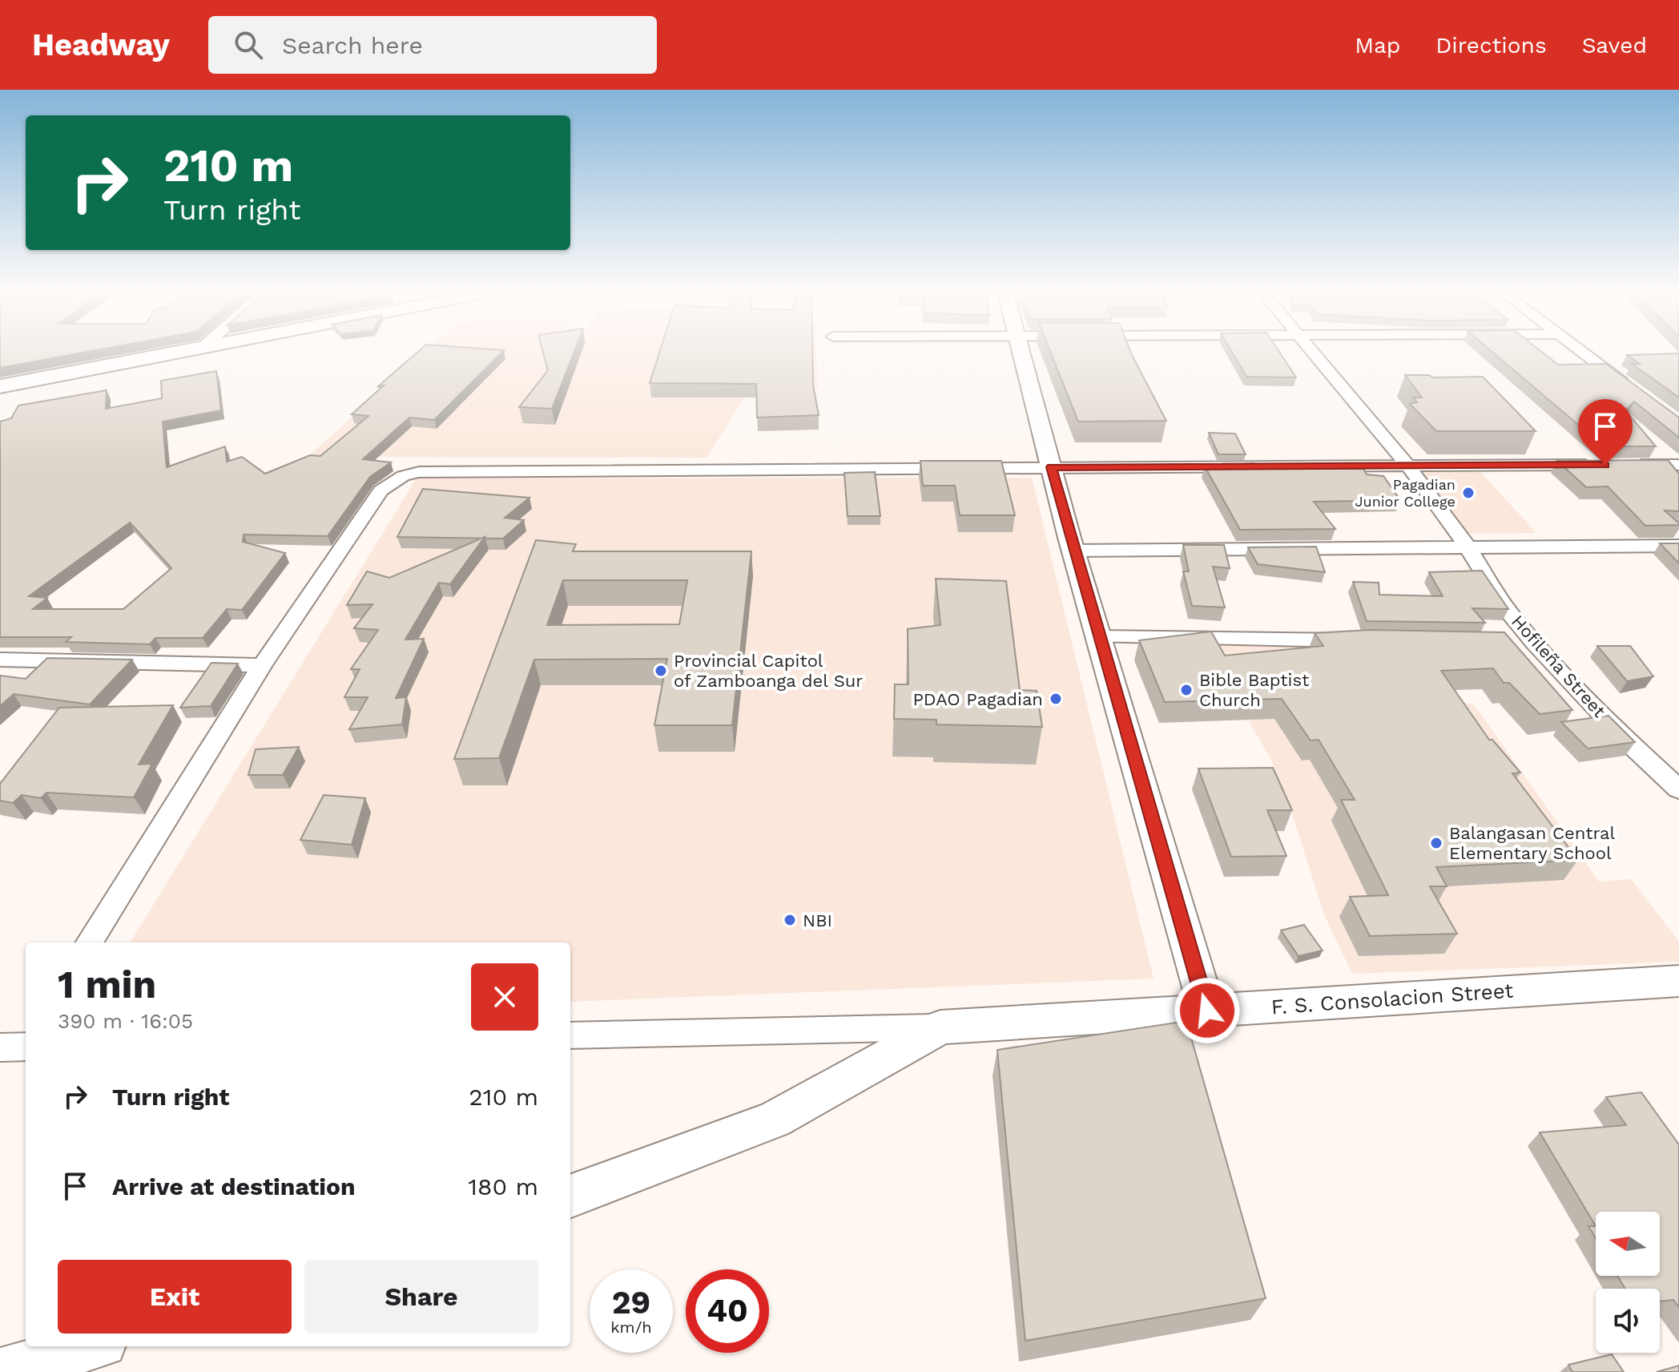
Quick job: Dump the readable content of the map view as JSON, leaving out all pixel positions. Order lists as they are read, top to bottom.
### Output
{
  "streets": {
    "street": ["Hofileña Street", "F. S. Consolacion Street"]
  },
  "places": [
    "Pagadian Junior College",
    "Provincial Capitol of Zamboanga del Sur",
    "Bible Baptist Church",
    "PDAO Pagadian",
    "Balangasan Central Elementary School",
    "NBI"
  ],
  "north": "left",
  "page": {
    "header": "Headway",
    "search": "Search here",
    "nav": ["Map", "Directions", "Saved"],
    "turn": ["210 m", "Turn right"],
    "heading": ["1 min", "390 m · 16:05"],
    "list": [
      {
        "name": "Turn right",
        "value": "210 m"
      },
      {
        "name": "Arrive at destination",
        "value": "180 m"
      }
    ],
    "buttons": ["Exit", "Share"],
    "speed": "29 km/h",
    "limit": "40"
  }
}
